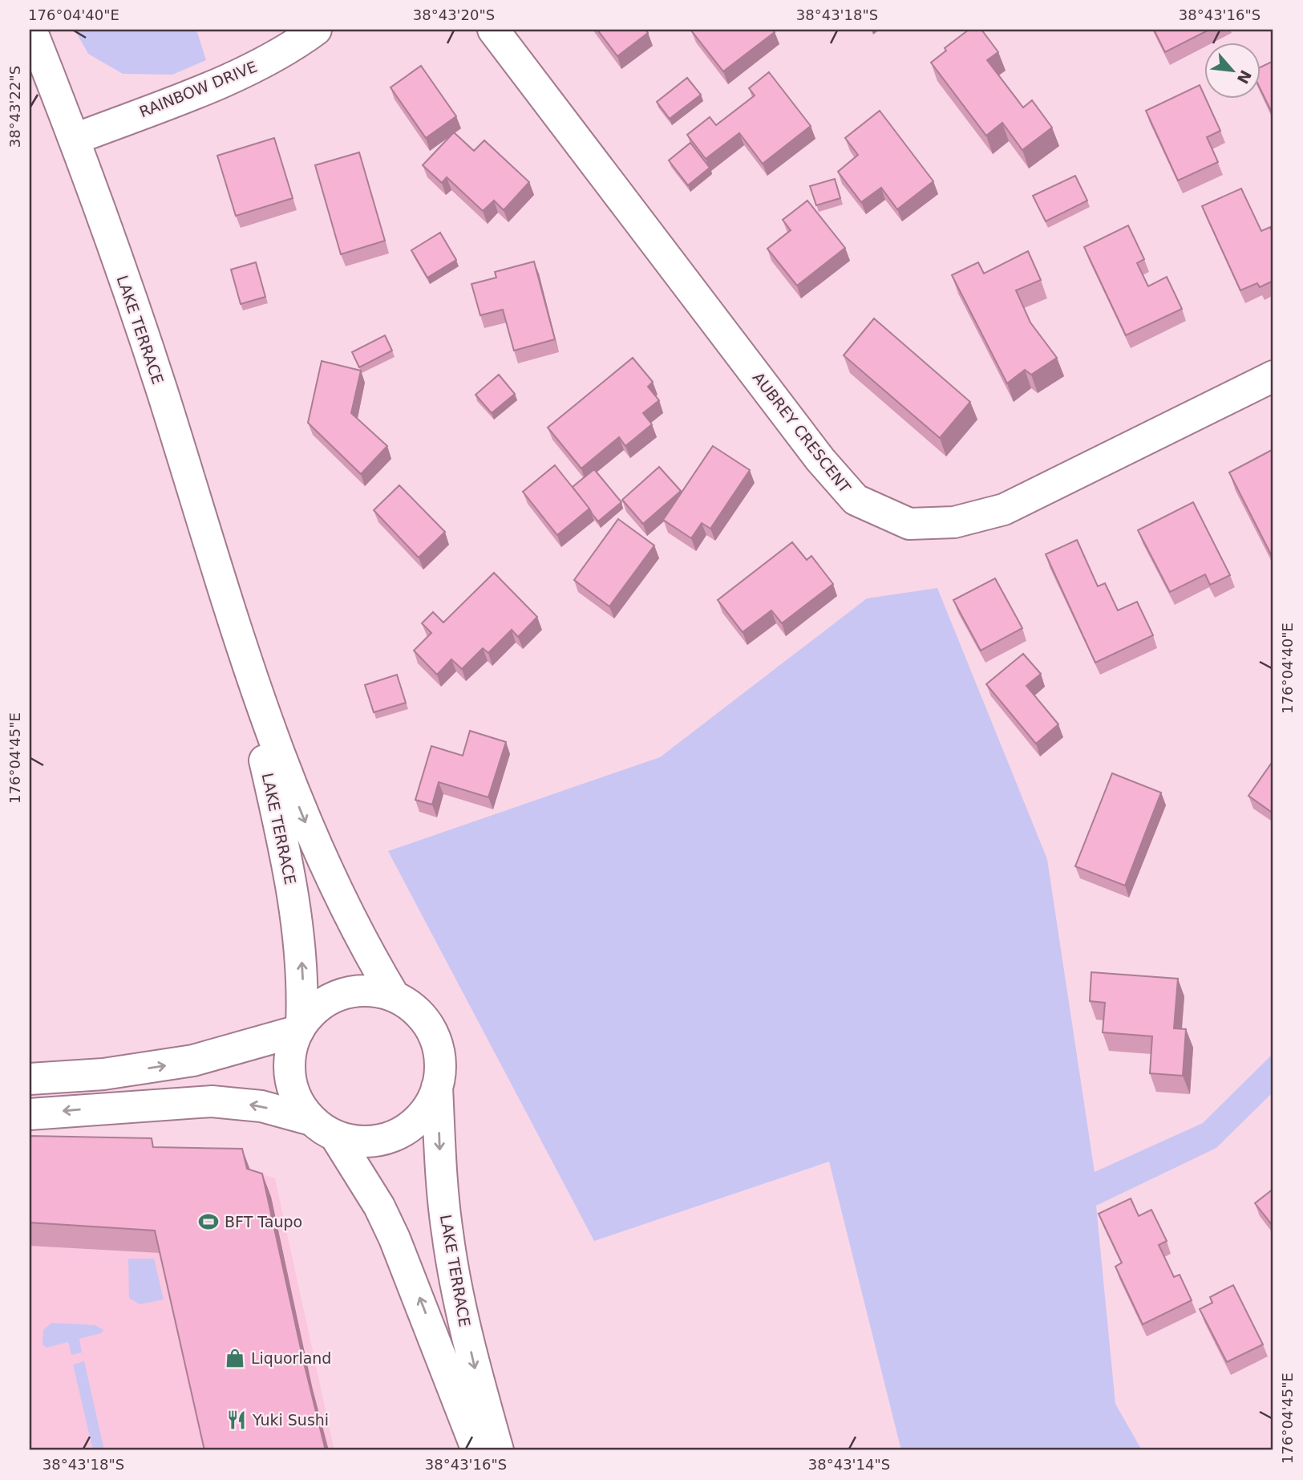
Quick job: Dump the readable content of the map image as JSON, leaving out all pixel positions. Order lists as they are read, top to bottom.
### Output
{
  "streets": {
    "main road": ["RAINBOW DRIVE", "LAKE TERRACE", "AUBREY CRESCENT"]
  },
  "crossings": [
    ["RAINBOW DRIVE", "LAKE TERRACE"]
  ],
  "places": {
    "sports": ["BFT Taupo"],
    "shop": ["Liquorland"],
    "restaurant": ["Yuki Sushi"]
  },
  "north": "bottom right",
  "coordinates": [
    "176°04'40\"E",
    "38°43'20\"S",
    "38°43'18\"S",
    "38°43'16\"S",
    "38°43'22\"S",
    "176°04'45\"E",
    "38°43'14\"S"
  ]
}
